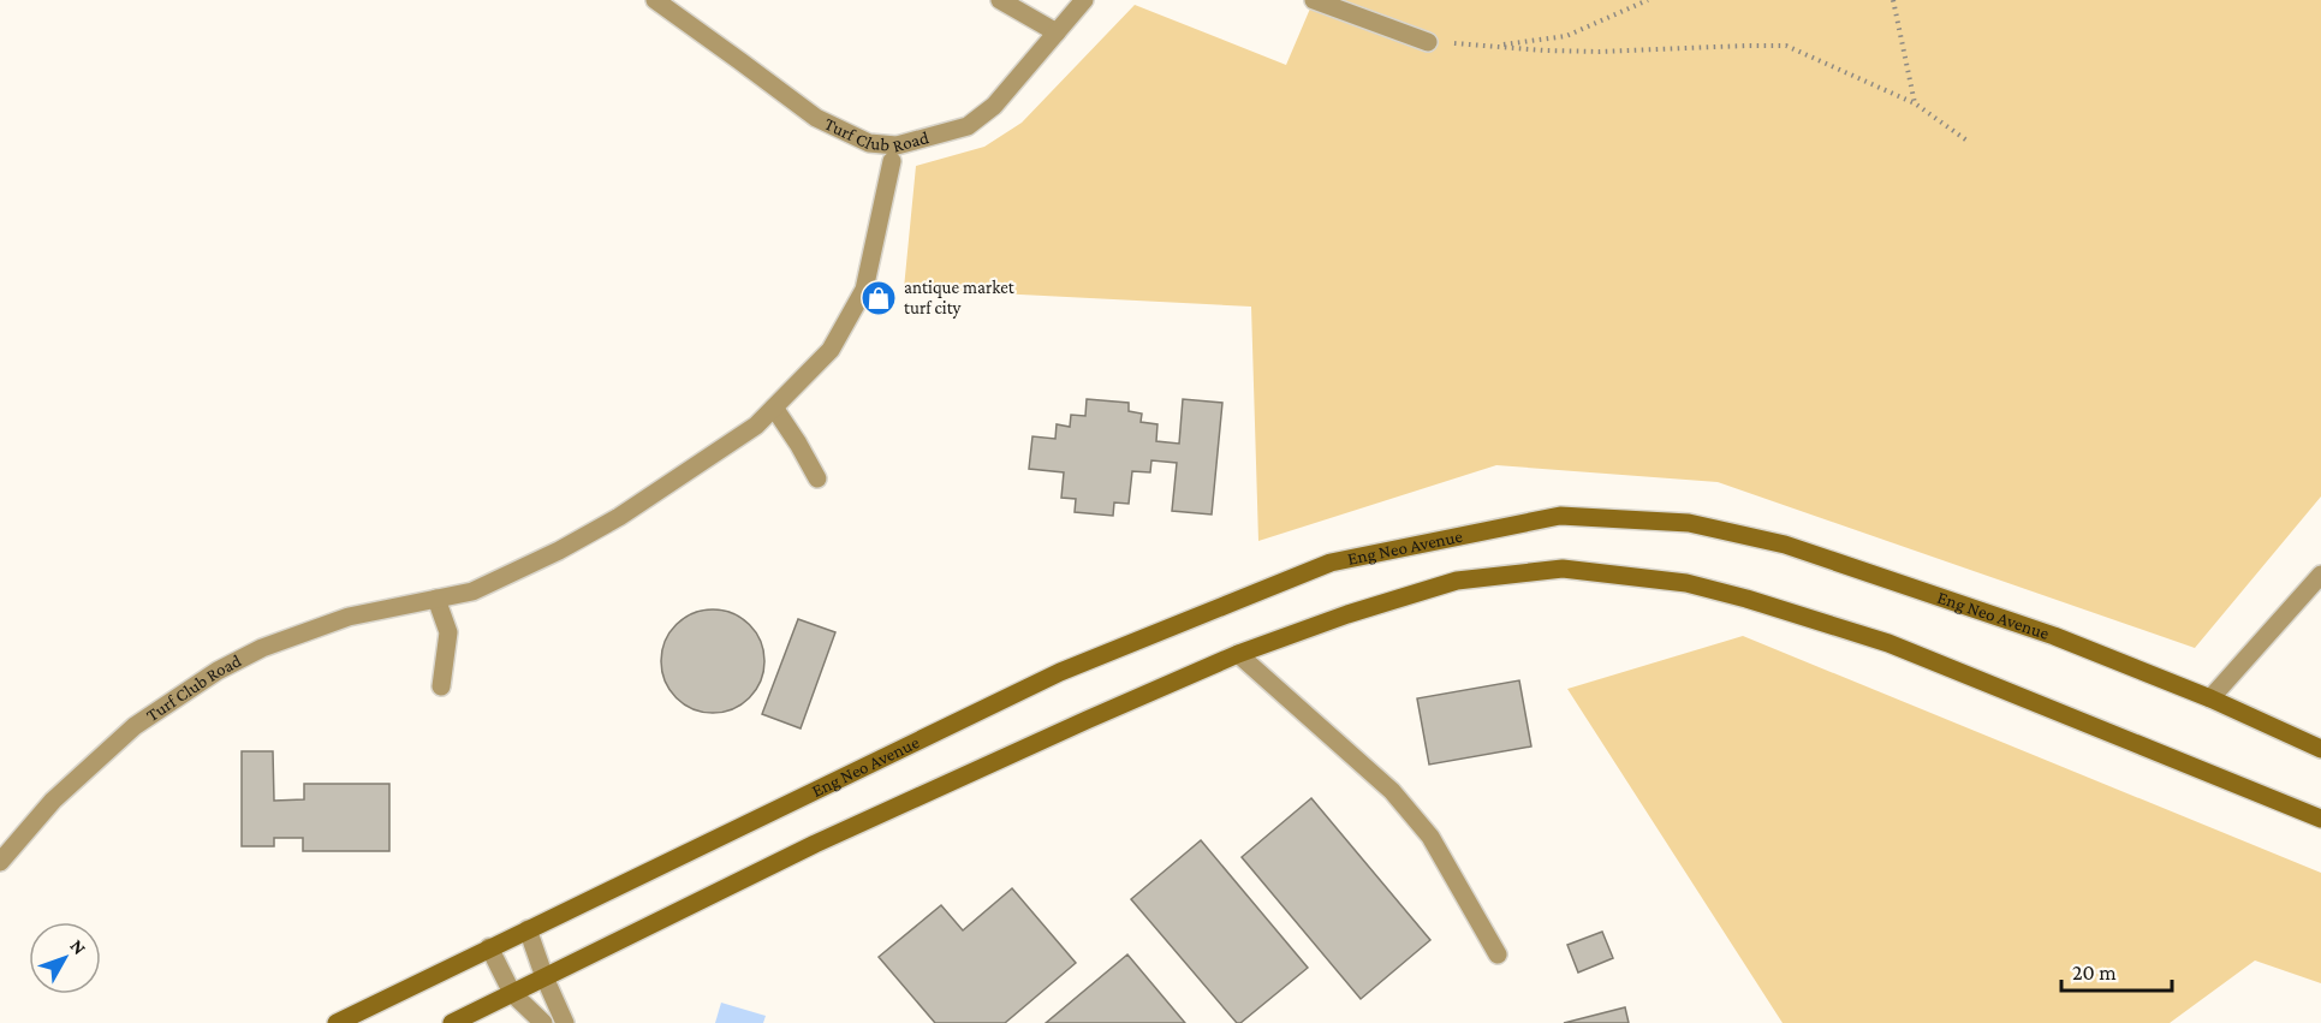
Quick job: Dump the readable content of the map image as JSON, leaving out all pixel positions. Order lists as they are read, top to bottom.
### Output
{
  "streets": {
    "main road": ["Eng Neo Avenue"],
    "street": ["Turf Club Road"]
  },
  "places": {
    "shop": ["antique market turf city"]
  },
  "scale_bar": "20 m",
  "north": "top right"
}
